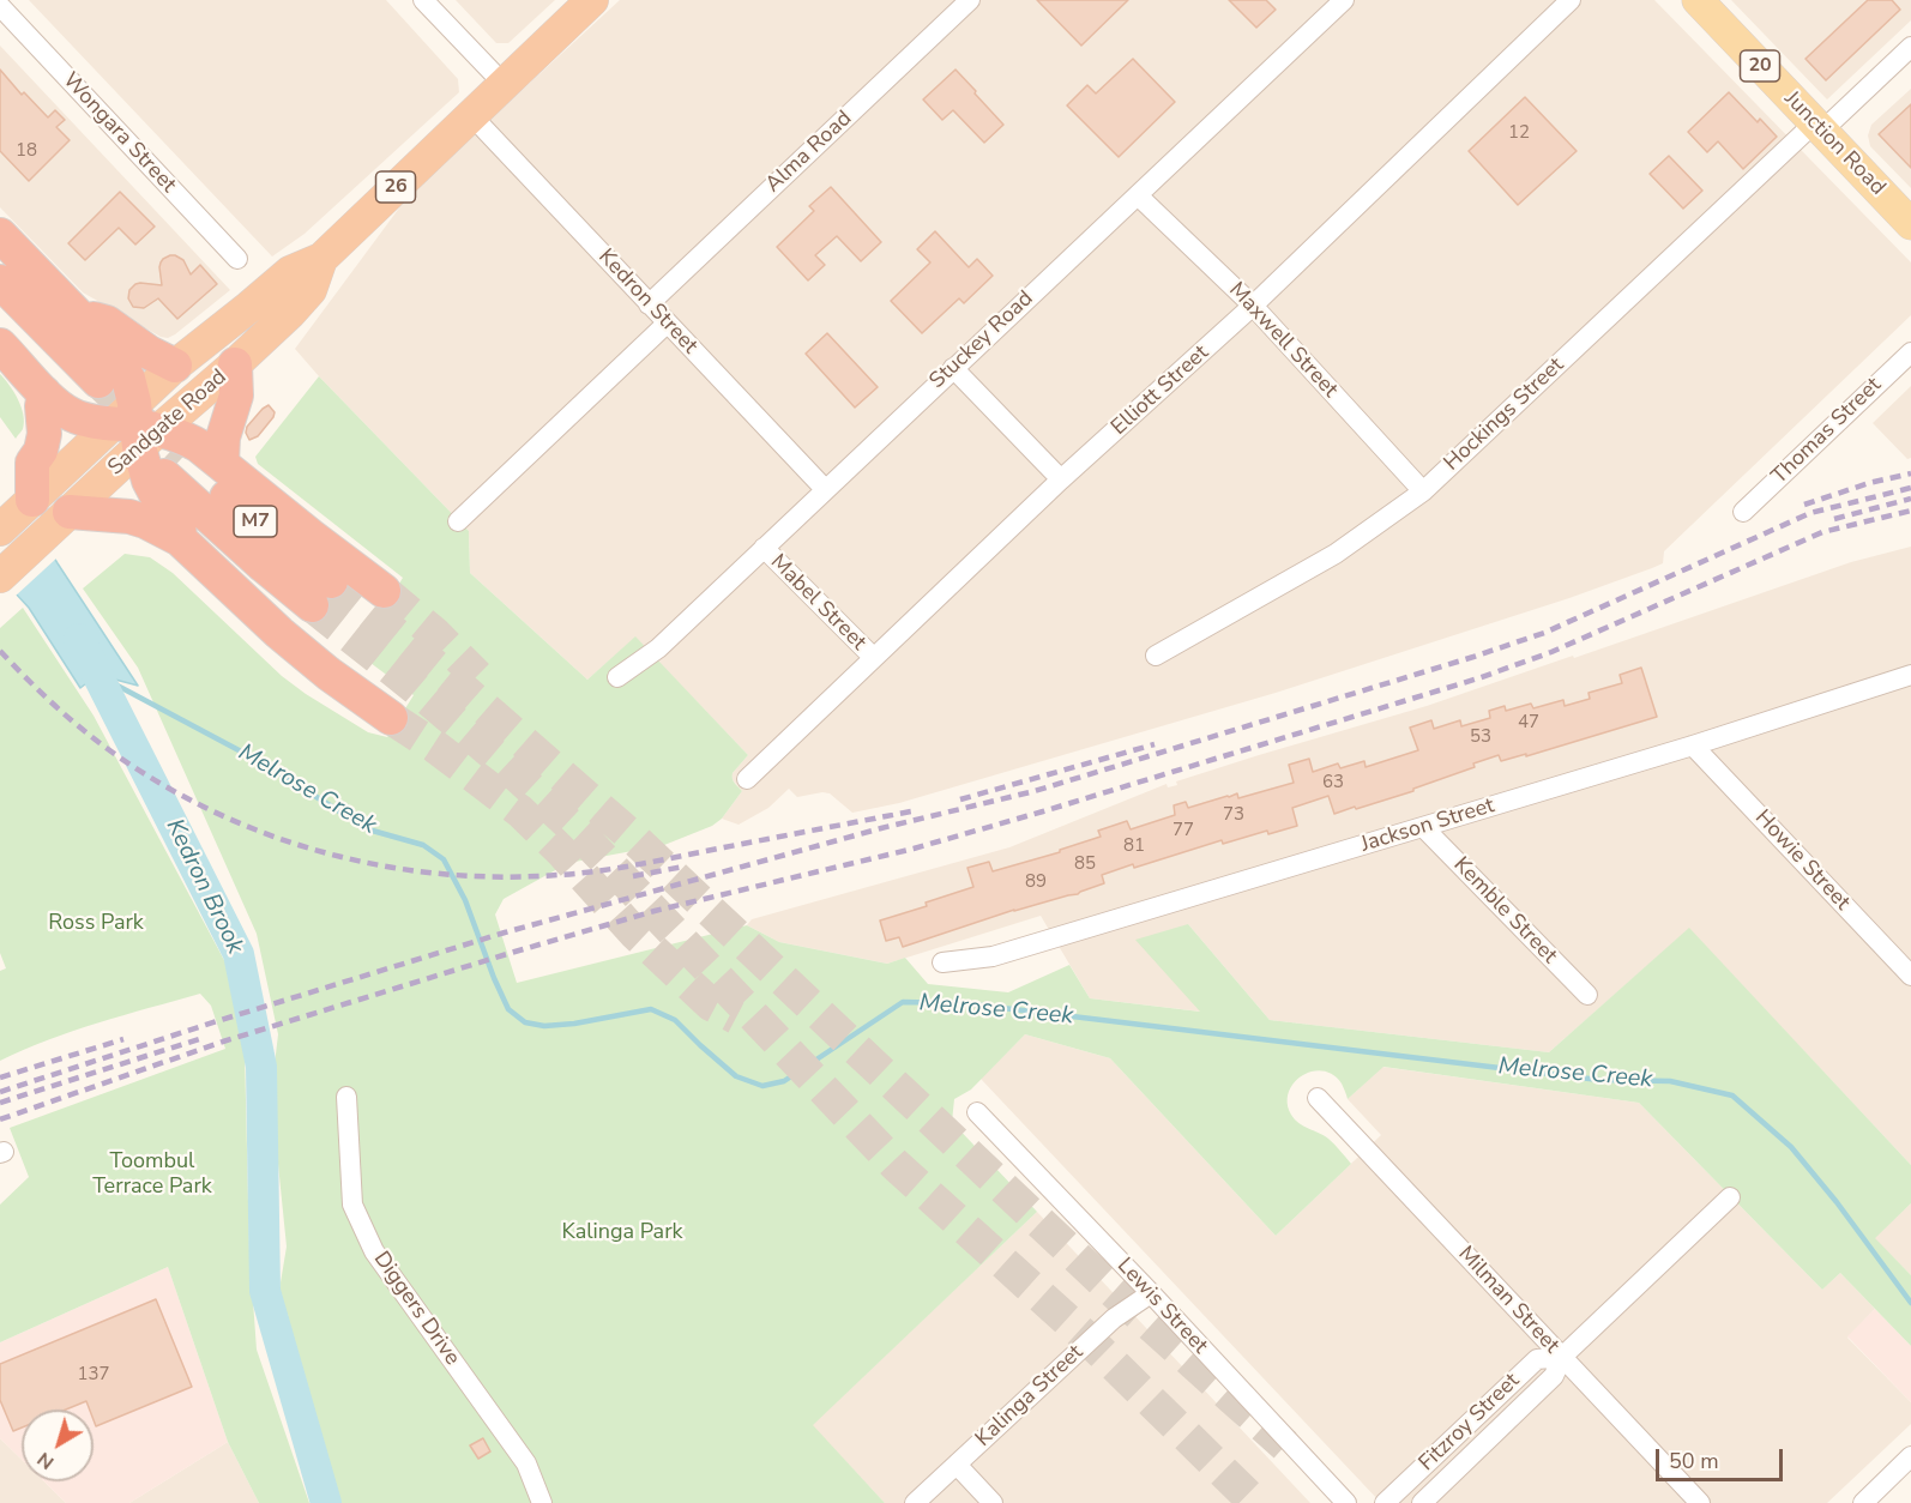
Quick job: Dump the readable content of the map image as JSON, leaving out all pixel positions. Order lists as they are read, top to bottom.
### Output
{
  "streets": {
    "highway": ["26", "Sandgate Road", "M7"],
    "main road": ["20", "Junction Road"],
    "street": [
      "Wongara Street",
      "Alma Road",
      "Kedron Street",
      "Stuckey Road",
      "Maxwell Street",
      "Elliott Street",
      "Hockings Street",
      "Thomas Street",
      "Mabel Street",
      "Jackson Street",
      "Howie Street",
      "Kemble Street",
      "Milman Street",
      "Lewis Street",
      "Diggers Drive",
      "Kalinga Street",
      "Fitzroy Street"
    ]
  },
  "crossings": [
    ["Junction Road", "Hockings Street"],
    ["Alma Road", "Kedron Street"],
    ["Kedron Street", "Stuckey Road"],
    ["Kedron Street", "Sandgate Road"],
    ["Stuckey Road", "Maxwell Street"],
    ["Stuckey Road", "Mabel Street"],
    ["Maxwell Street", "Elliott Street"],
    ["Maxwell Street", "Hockings Street"],
    ["Elliott Street", "Mabel Street"],
    ["Jackson Street", "Howie Street"],
    ["Jackson Street", "Kemble Street"],
    ["Milman Street", "Fitzroy Street"],
    ["Lewis Street", "Kalinga Street"]
  ],
  "water": ["Melrose Creek", "Kedron Brook"],
  "parks": ["Ross Park", "Toombul Terrace Park", "Kalinga Park"],
  "house_numbers": [
    "12",
    "18",
    "47",
    "53",
    "63",
    "73",
    "77",
    "81",
    "85",
    "89",
    "137"
  ],
  "scale_bar": "50 m",
  "north": "bottom left"
}
